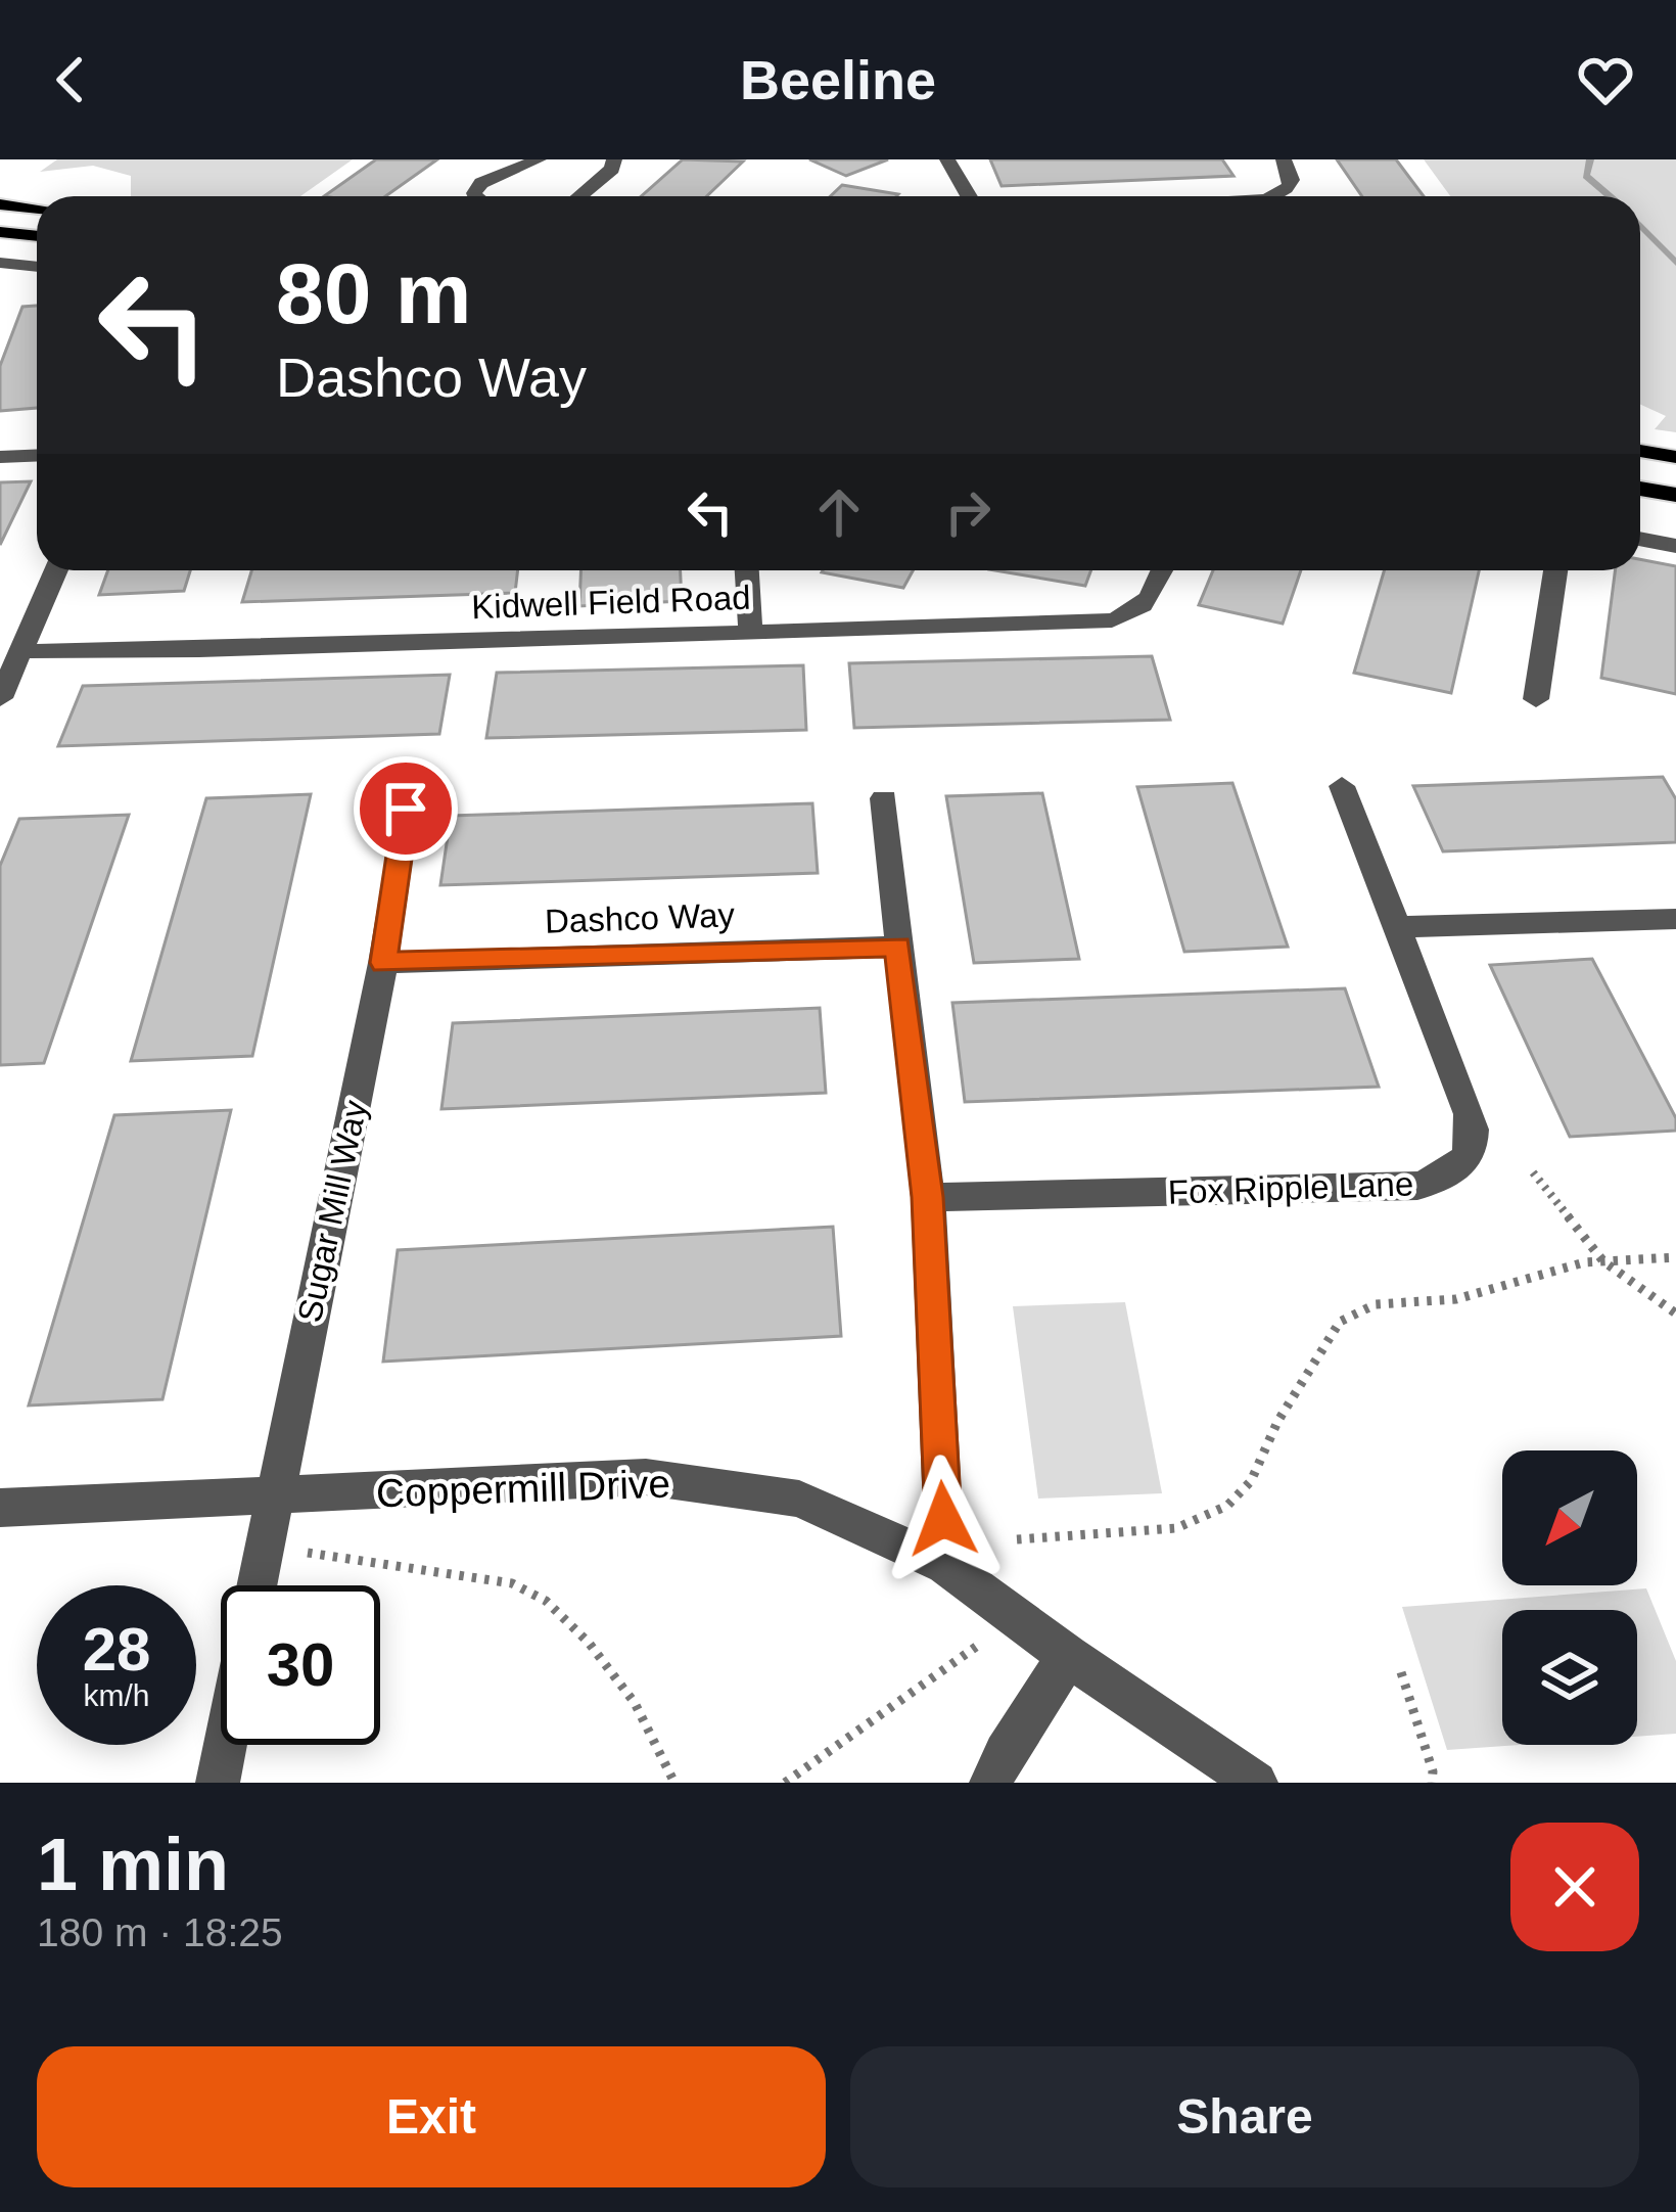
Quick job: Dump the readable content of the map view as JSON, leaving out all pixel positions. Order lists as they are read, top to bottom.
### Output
{
  "streets": {
    "street": [
      "Kidwell Field Road",
      "Dashco Way",
      "Fox Ripple Lane",
      "Sugar Mill Way",
      "Coppermill Drive"
    ]
  },
  "crossings": [
    ["Dashco Way", "Sugar Mill Way"],
    ["Sugar Mill Way", "Coppermill Drive"]
  ],
  "north": "bottom left",
  "page": {
    "header": "Beeline",
    "turn": ["80 m", "Dashco Way"],
    "speed": "28 km/h",
    "limit": "30",
    "heading": ["1 min", "180 m · 18:25"],
    "buttons": ["Exit", "Share"]
  }
}
